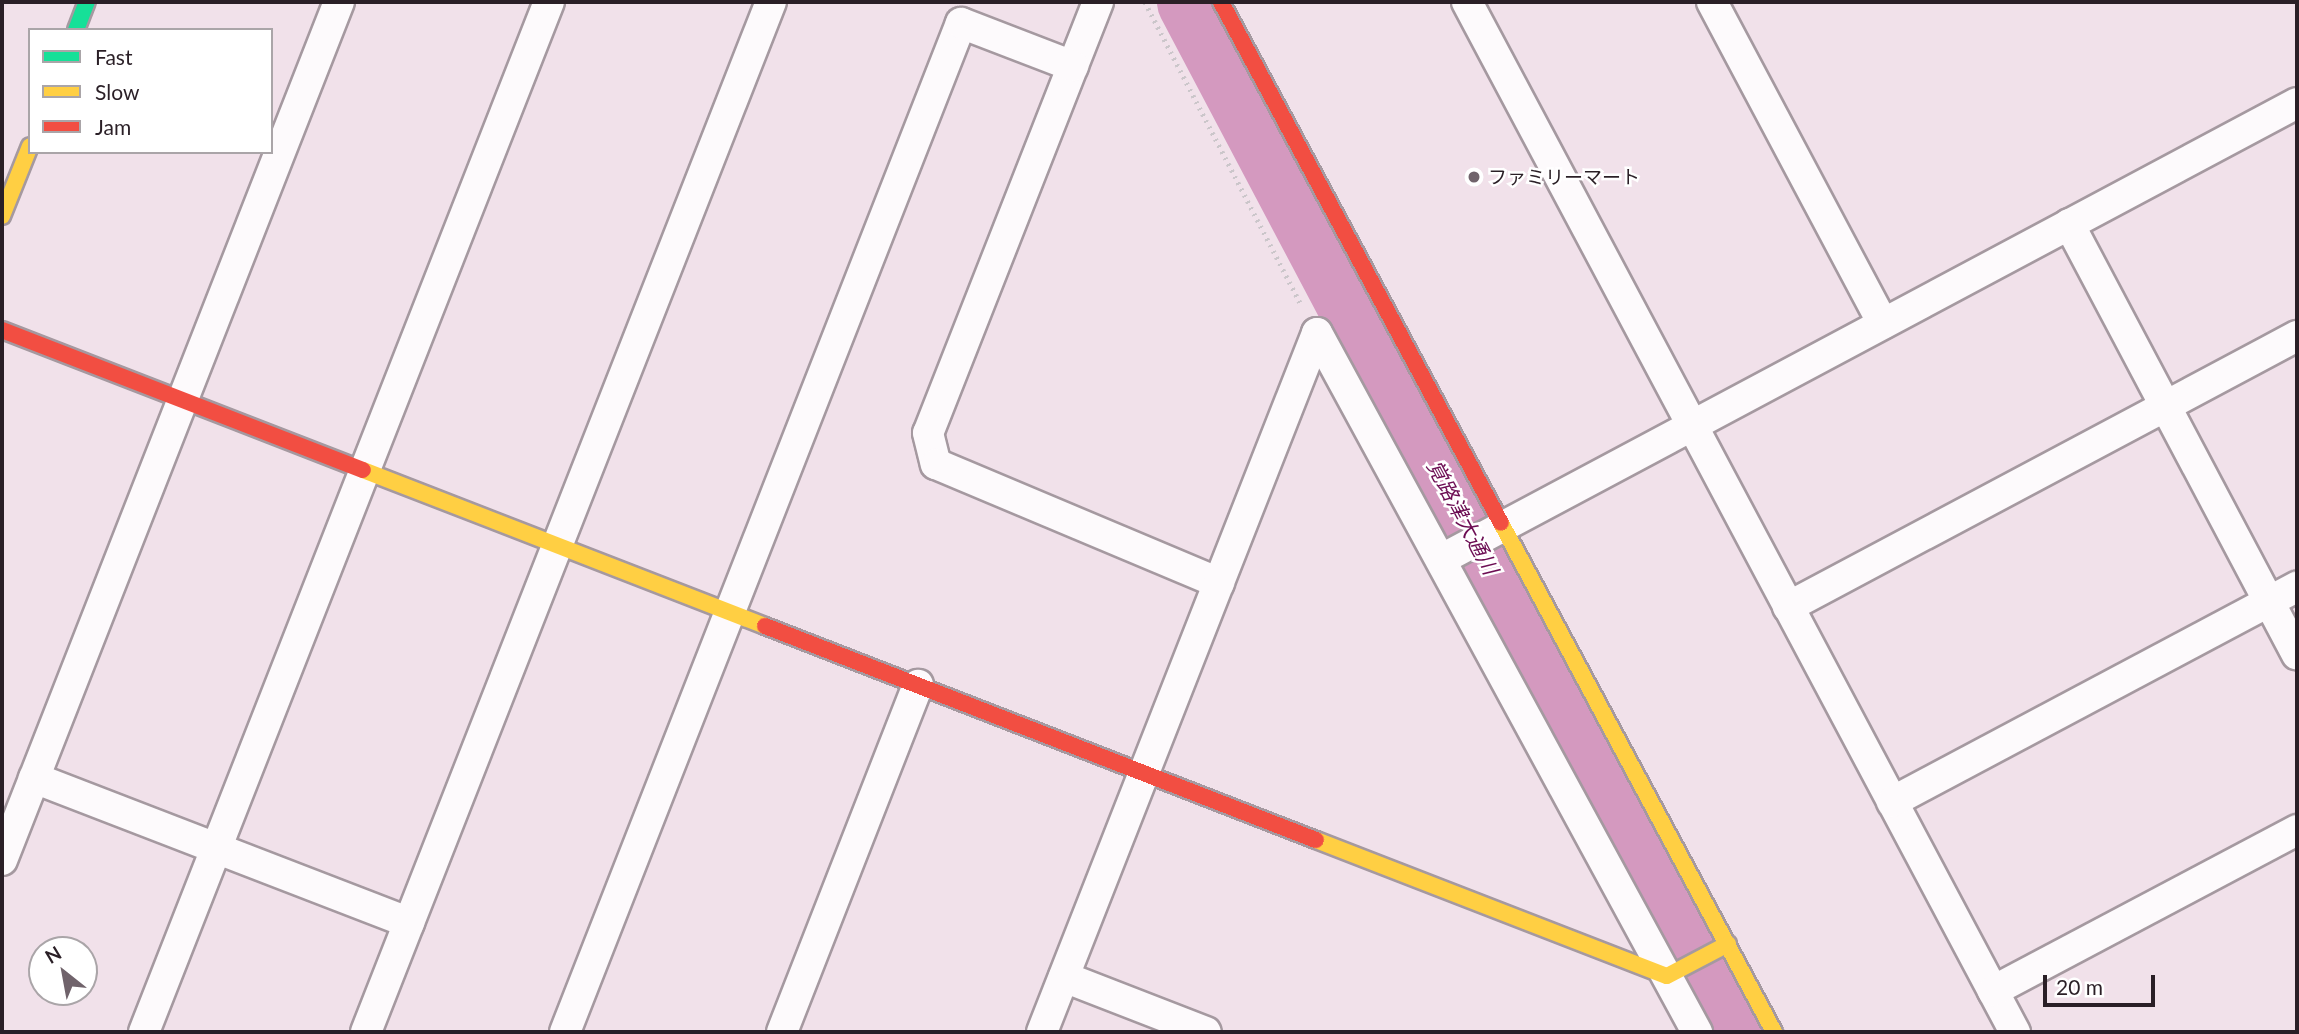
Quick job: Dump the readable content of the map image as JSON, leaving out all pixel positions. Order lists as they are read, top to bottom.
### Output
{
  "water": ["覚路津大通川"],
  "places": ["ファミリーマート"],
  "legend": ["Fast", "Slow", "Jam"],
  "scale_bar": "20 m",
  "north": "top left"
}
